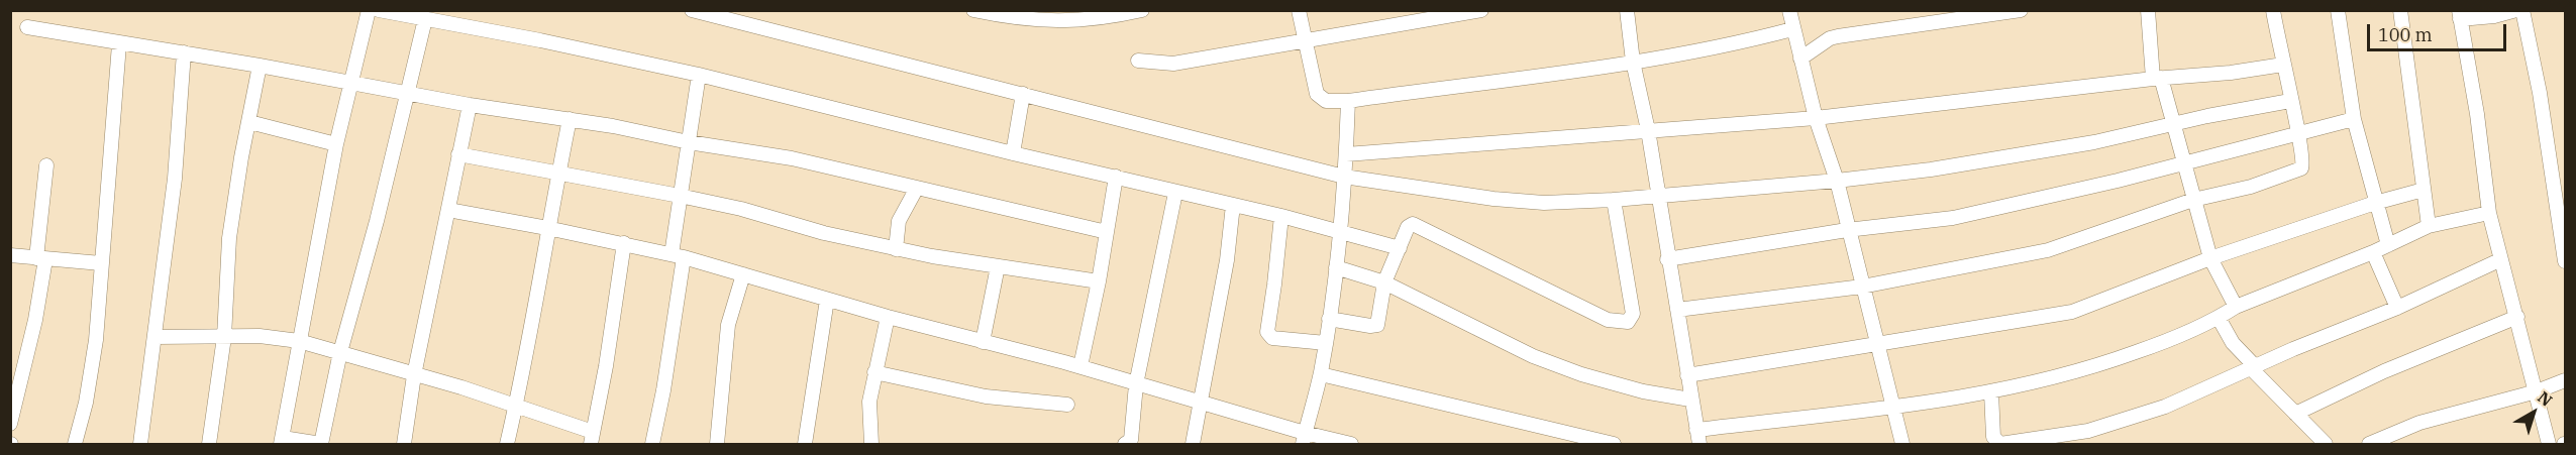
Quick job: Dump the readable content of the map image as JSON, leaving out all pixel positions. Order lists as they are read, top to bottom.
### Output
{
  "scale_bar": "100 m",
  "north": "top right"
}
